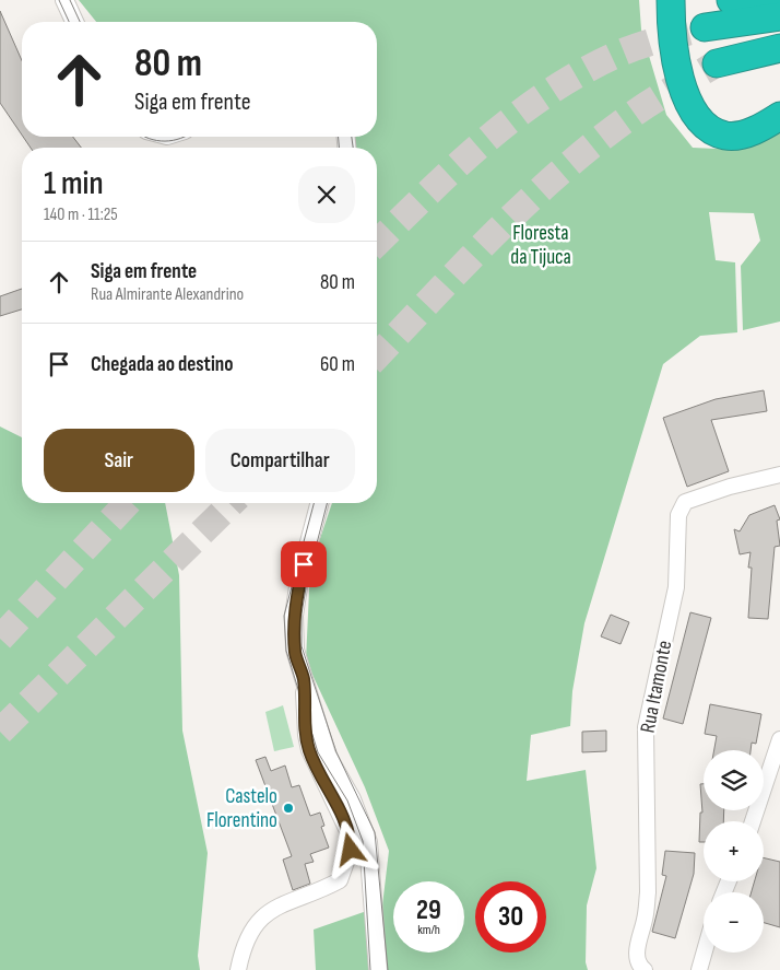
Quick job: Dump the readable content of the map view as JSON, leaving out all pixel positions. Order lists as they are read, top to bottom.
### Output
{
  "streets": {
    "street": ["Rua Itamonte"]
  },
  "parks": ["Floresta da Tijuca"],
  "places": ["Castelo Florentino"],
  "page": {
    "turn": ["80 m", "Siga em frente"],
    "heading": ["1 min", "140 m · 11:25"],
    "list": [
      {
        "name": "Siga em frente",
        "note": "Rua Almirante Alexandrino",
        "value": "80 m"
      },
      {
        "name": "Chegada ao destino",
        "value": "60 m"
      }
    ],
    "buttons": ["Sair", "Compartilhar"],
    "map_buttons": ["+", "−"],
    "speed": "29 km/h",
    "limit": "30"
  }
}
